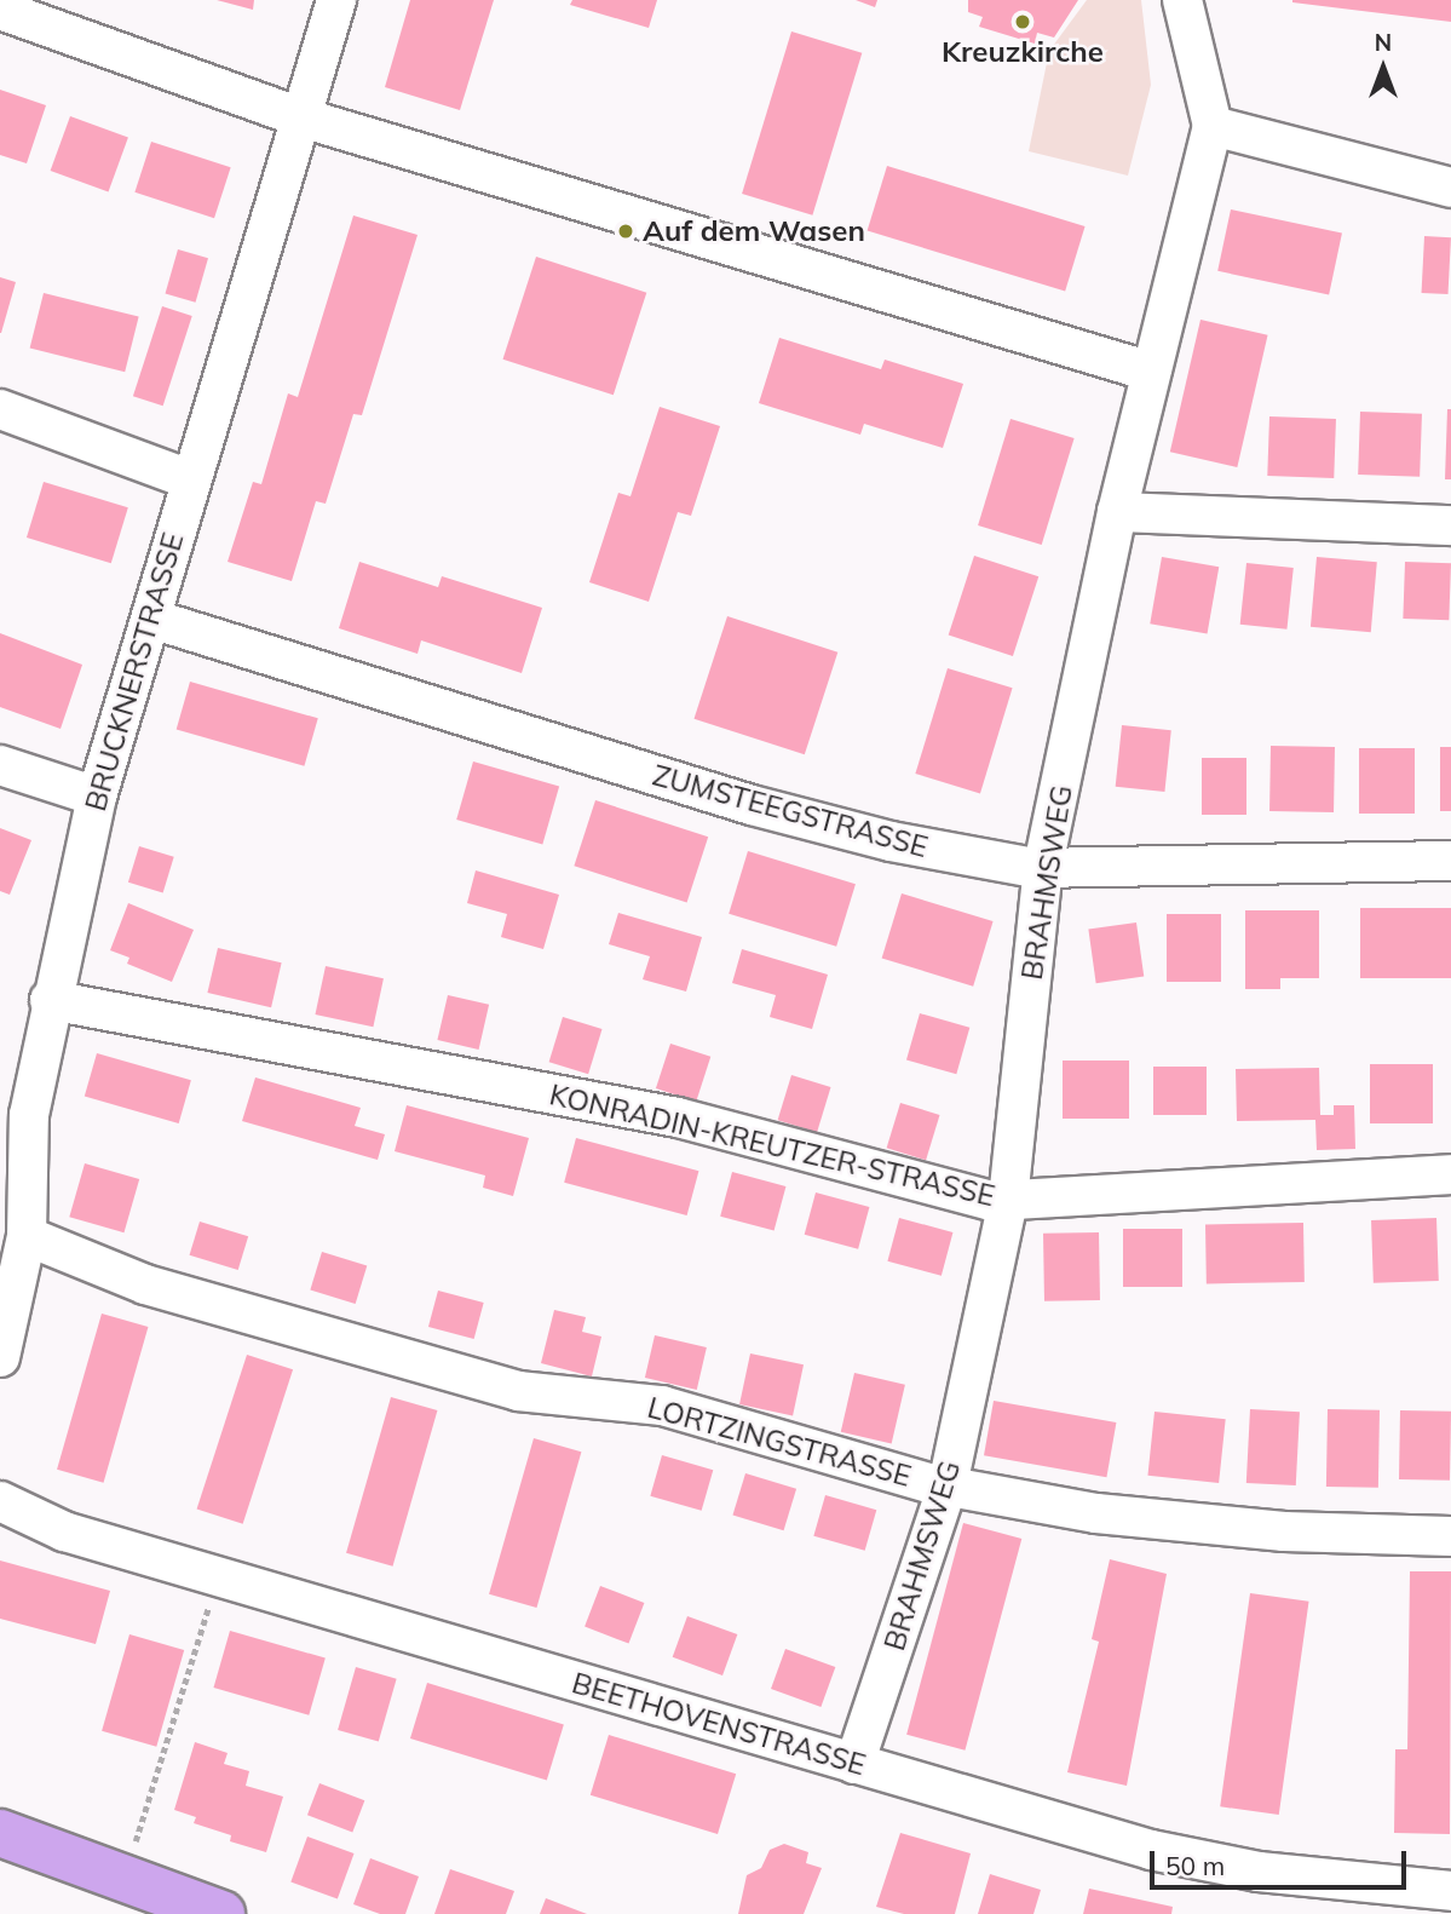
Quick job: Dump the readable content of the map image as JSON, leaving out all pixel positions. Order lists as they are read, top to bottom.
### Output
{
  "streets": {
    "street": [
      "BRUCKNERSTRASSE",
      "ZUMSTEEGSTRASSE",
      "BRAHMSWEG",
      "KONRADIN-KREUTZER-STRASSE",
      "LORTZINGSTRASSE",
      "BEETHOVENSTRASSE"
    ]
  },
  "crossings": [
    ["BRUCKNERSTRASSE", "ZUMSTEEGSTRASSE"],
    ["BRUCKNERSTRASSE", "KONRADIN-KREUTZER-STRASSE"],
    ["BRUCKNERSTRASSE", "LORTZINGSTRASSE"],
    ["ZUMSTEEGSTRASSE", "BRAHMSWEG"],
    ["BRAHMSWEG", "KONRADIN-KREUTZER-STRASSE"],
    ["BRAHMSWEG", "LORTZINGSTRASSE"],
    ["BRAHMSWEG", "BEETHOVENSTRASSE"]
  ],
  "places": ["Kreuzkirche", "Auf dem Wasen"],
  "scale_bar": "50 m",
  "north": "top"
}
